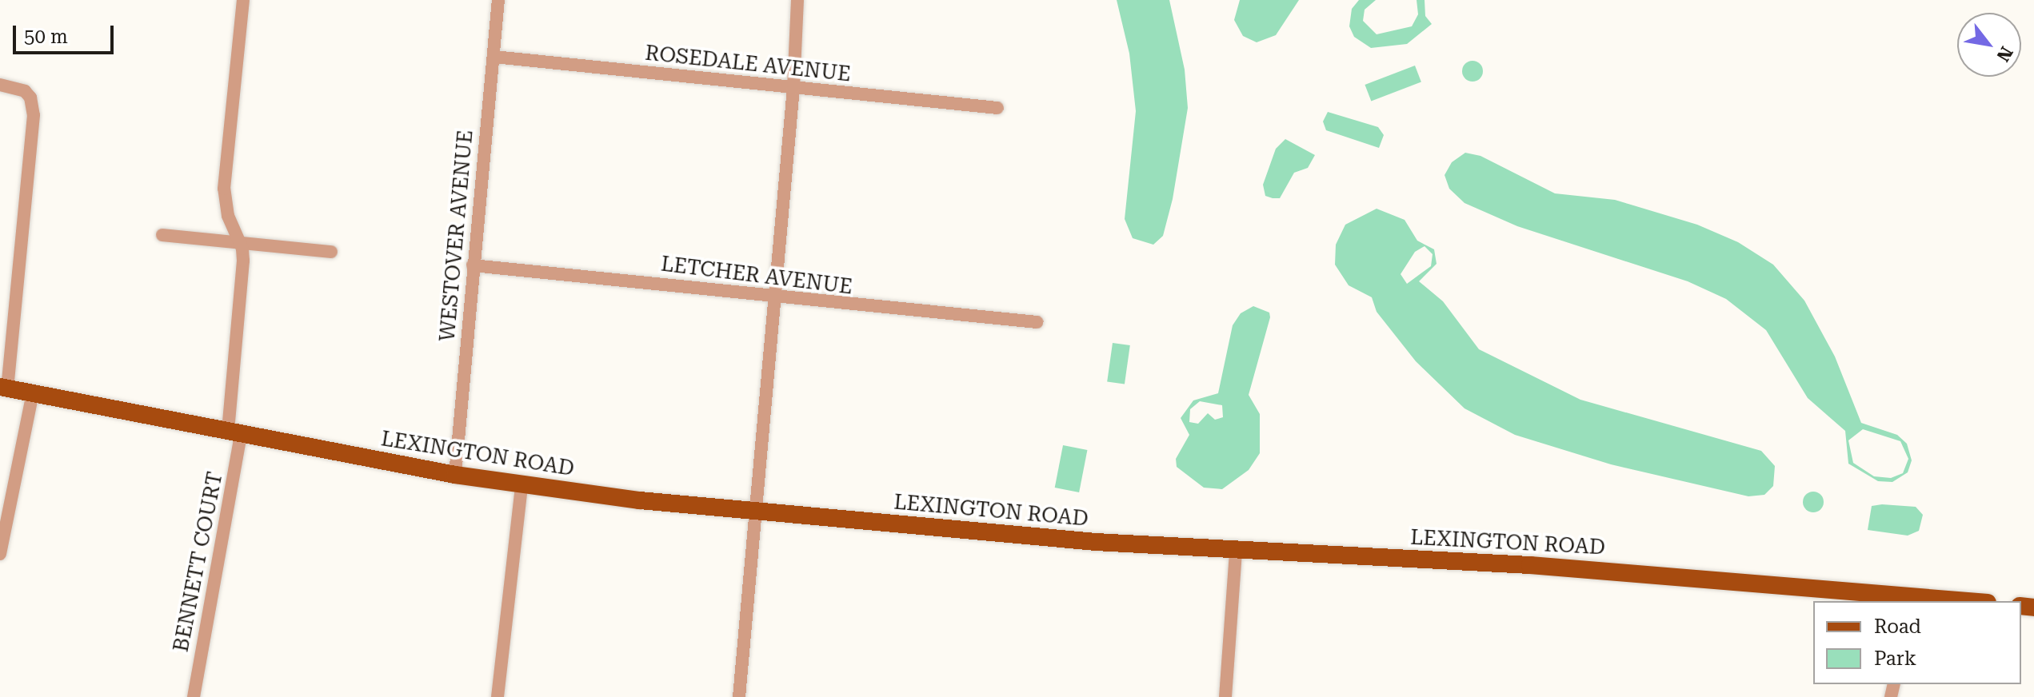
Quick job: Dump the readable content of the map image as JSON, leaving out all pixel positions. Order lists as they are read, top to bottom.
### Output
{
  "streets": {
    "main road": ["LEXINGTON ROAD"],
    "street": [
      "ROSEDALE AVENUE",
      "WESTOVER AVENUE",
      "LETCHER AVENUE",
      "BENNETT COURT"
    ]
  },
  "crossings": [
    ["ROSEDALE AVENUE", "WESTOVER AVENUE"],
    ["WESTOVER AVENUE", "LETCHER AVENUE"],
    ["WESTOVER AVENUE", "LEXINGTON ROAD"],
    ["LEXINGTON ROAD", "BENNETT COURT"]
  ],
  "legend": ["Road", "Park"],
  "scale_bar": "50 m",
  "north": "bottom right"
}
